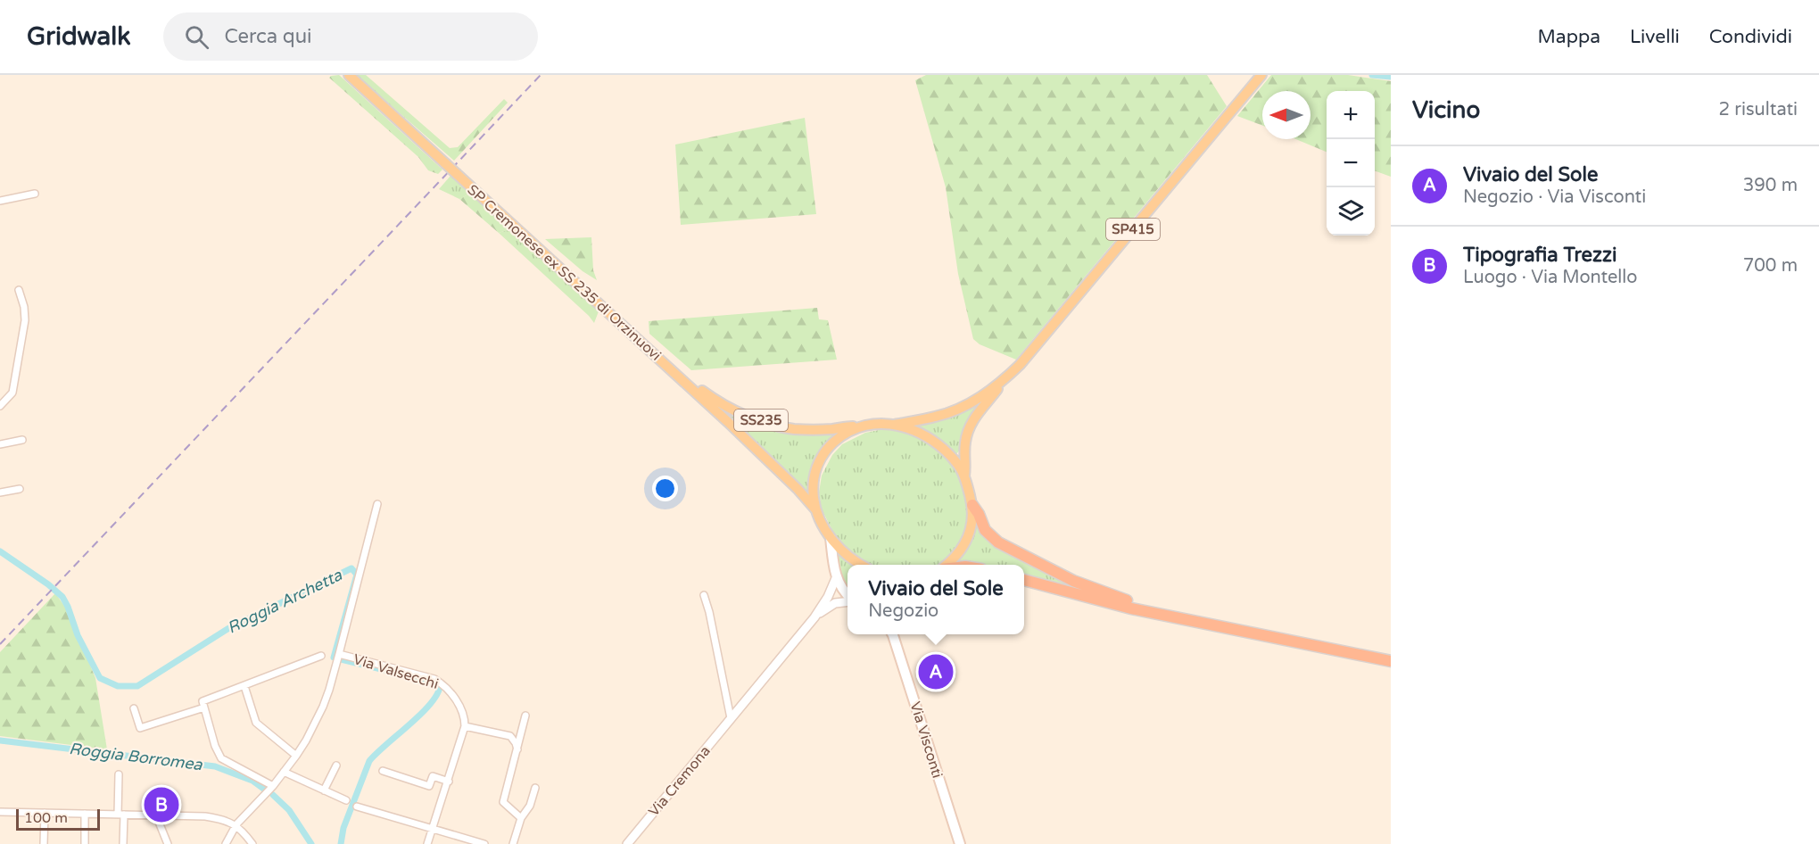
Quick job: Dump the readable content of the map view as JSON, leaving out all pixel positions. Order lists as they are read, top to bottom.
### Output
{
  "streets": {
    "highway": ["SP415"],
    "main road": ["SP Cremonese ex SS 235 di Orzinuovi", "SS235", "Via Visconti"],
    "street": ["Via Valsecchi", "Via Cremona"]
  },
  "crossings": [
    ["SP415", "SS235"],
    ["SP Cremonese ex SS 235 di Orzinuovi", "SS235"]
  ],
  "water": ["Roggia Archetta", "Roggia Borromea"],
  "scale_bar": "100 m",
  "north": "left",
  "page": {
    "header": "Gridwalk",
    "search": "Cerca qui",
    "nav": ["Mappa", "Livelli", "Condividi"],
    "heading": ["Vicino", "2 risultati"],
    "map_buttons": ["+", "−"],
    "list": [
      {
        "mark": "A",
        "name": "Vivaio del Sole",
        "note": "Negozio · Via Visconti",
        "value": "390 m"
      },
      {
        "mark": "B",
        "name": "Tipografia Trezzi",
        "note": "Luogo · Via Montello",
        "value": "700 m"
      }
    ],
    "popup": ["Vivaio del Sole", "Negozio"],
    "pins": ["A", "B"],
    "scale": "100 m"
  }
}
